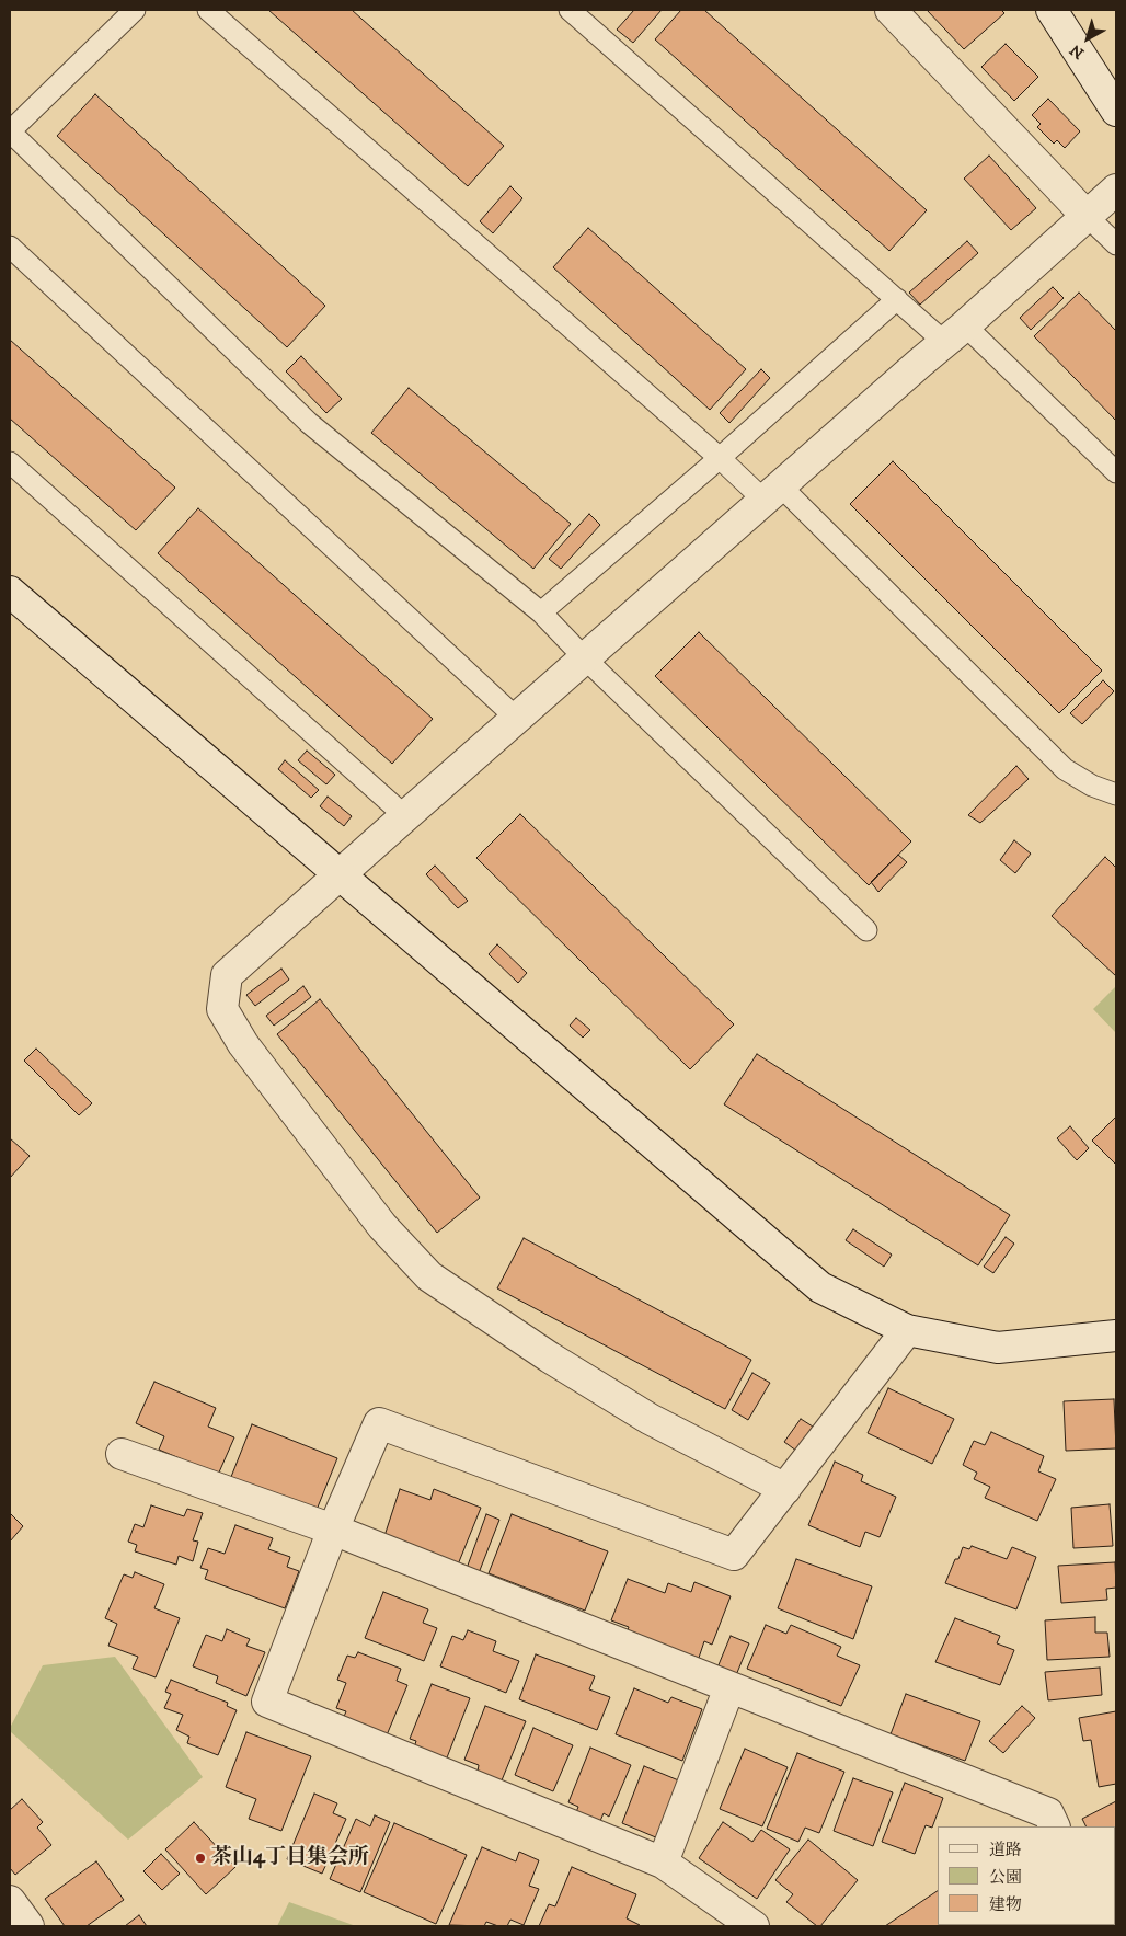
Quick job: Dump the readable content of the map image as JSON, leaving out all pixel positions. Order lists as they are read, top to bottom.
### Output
{
  "places": ["茶山4丁目集会所"],
  "legend": ["道路", "公園", "建物"],
  "north": "bottom left"
}
